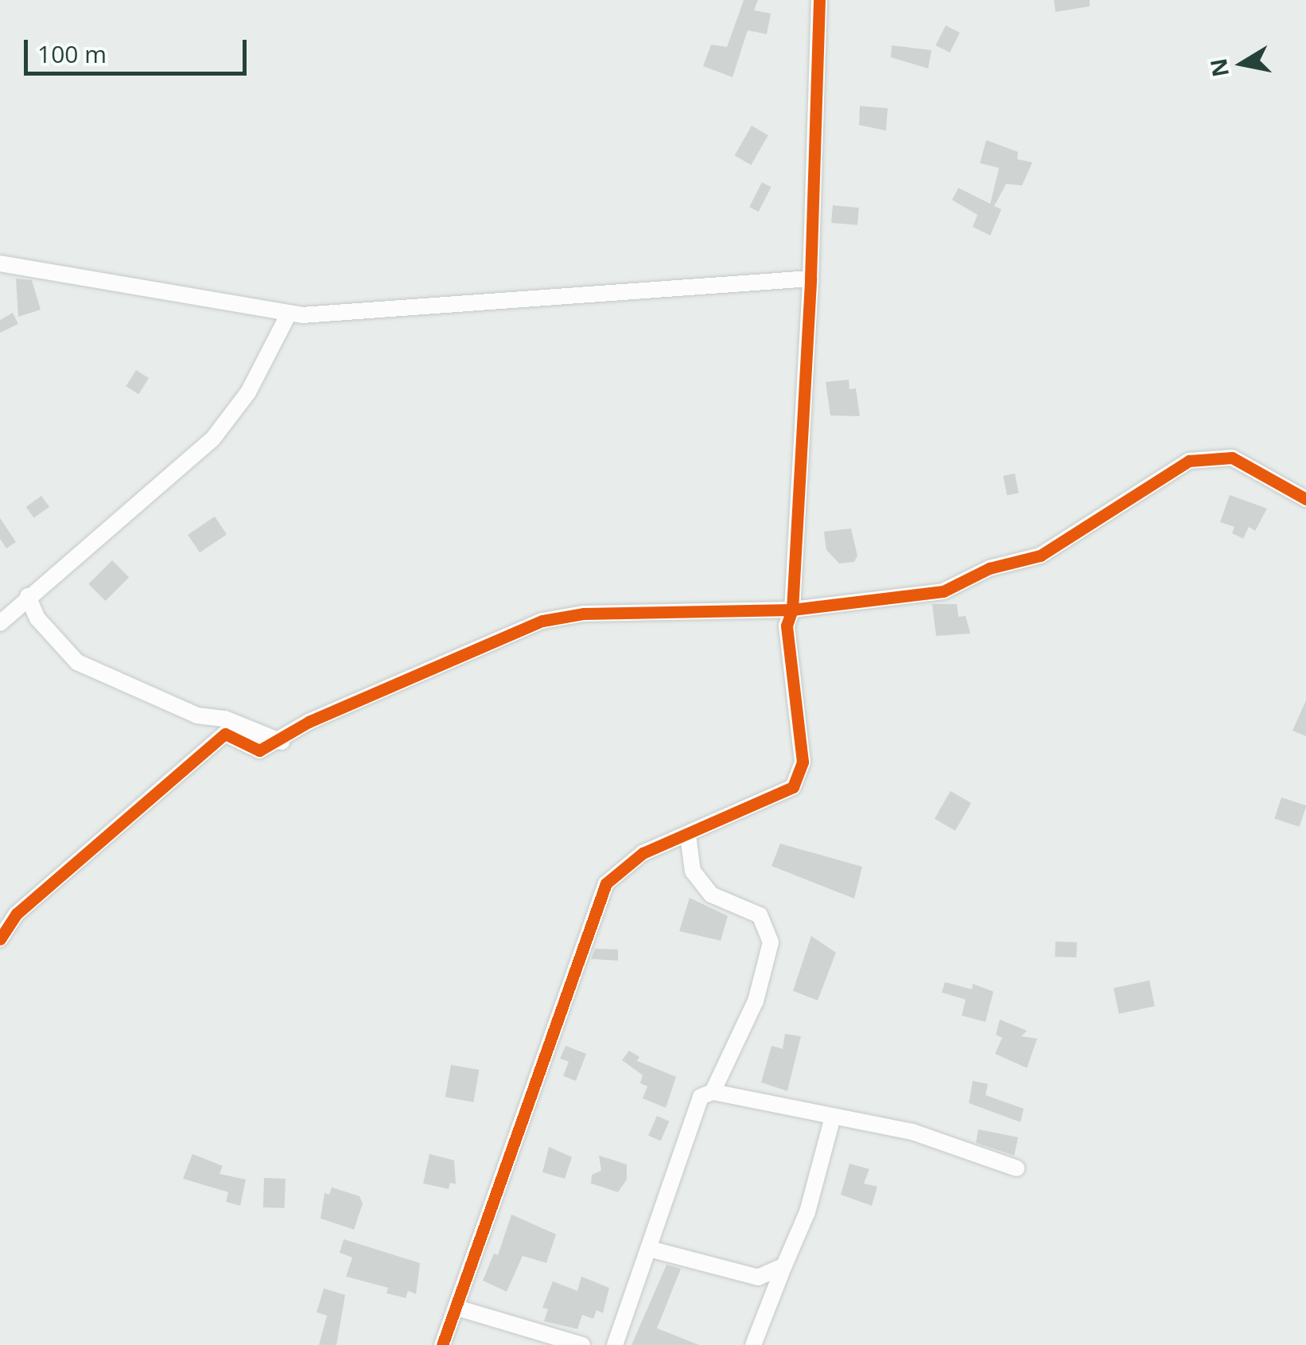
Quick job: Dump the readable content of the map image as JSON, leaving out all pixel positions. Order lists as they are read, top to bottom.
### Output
{
  "scale_bar": "100 m",
  "north": "left"
}
